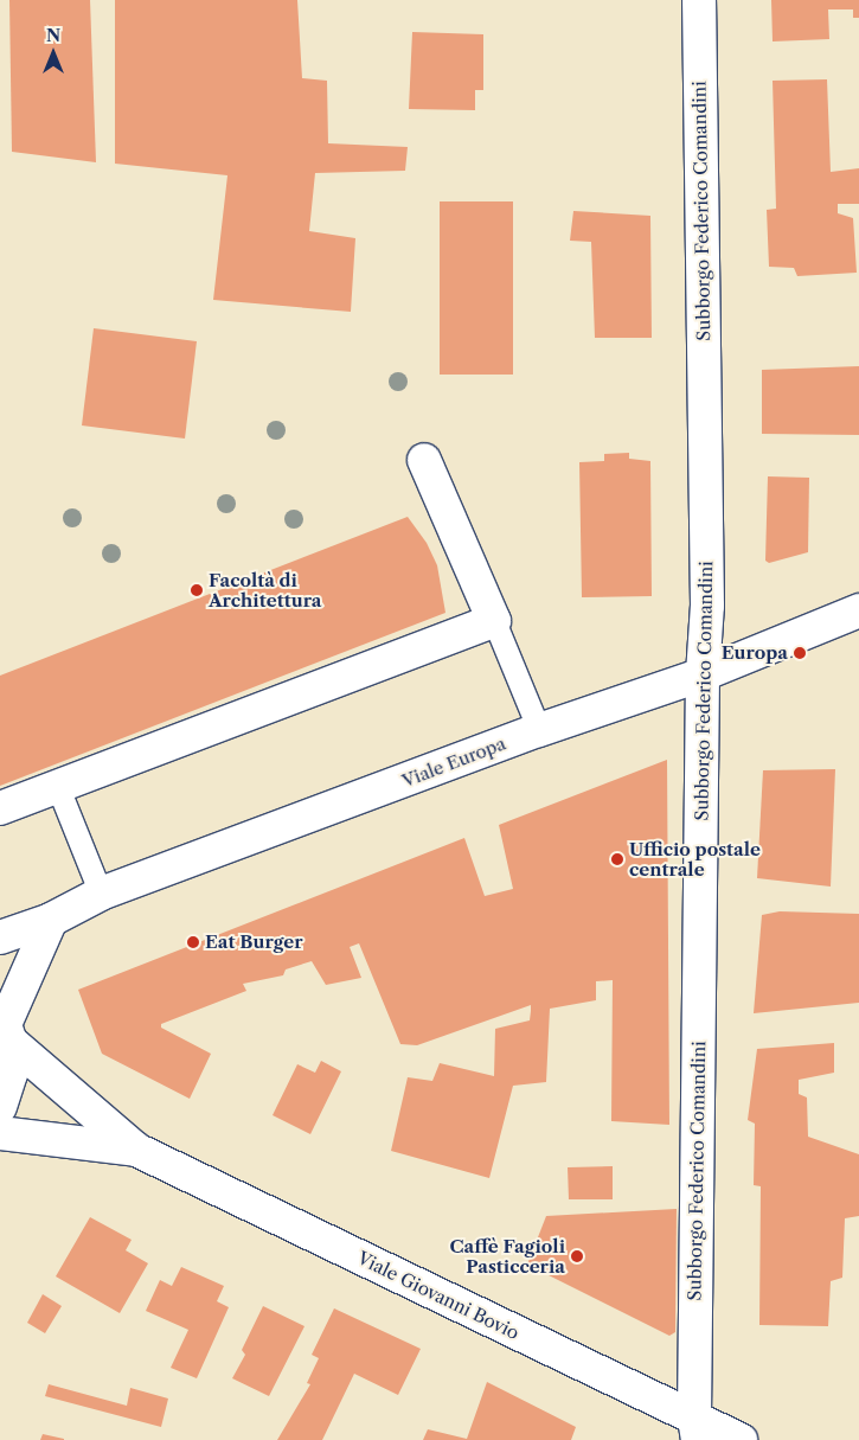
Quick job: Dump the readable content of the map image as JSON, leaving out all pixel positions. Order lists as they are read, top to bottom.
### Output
{
  "streets": {
    "street": ["Subborgo Federico Comandini", "Viale Europa", "Viale Giovanni Bovio"]
  },
  "crossings": [
    ["Subborgo Federico Comandini", "Viale Europa"],
    ["Subborgo Federico Comandini", "Viale Giovanni Bovio"]
  ],
  "places": [
    "Facoltà di Architettura",
    "Europa",
    "Ufficio postale centrale",
    "Eat Burger",
    "Caffè Fagioli Pasticceria"
  ],
  "north": "top"
}
